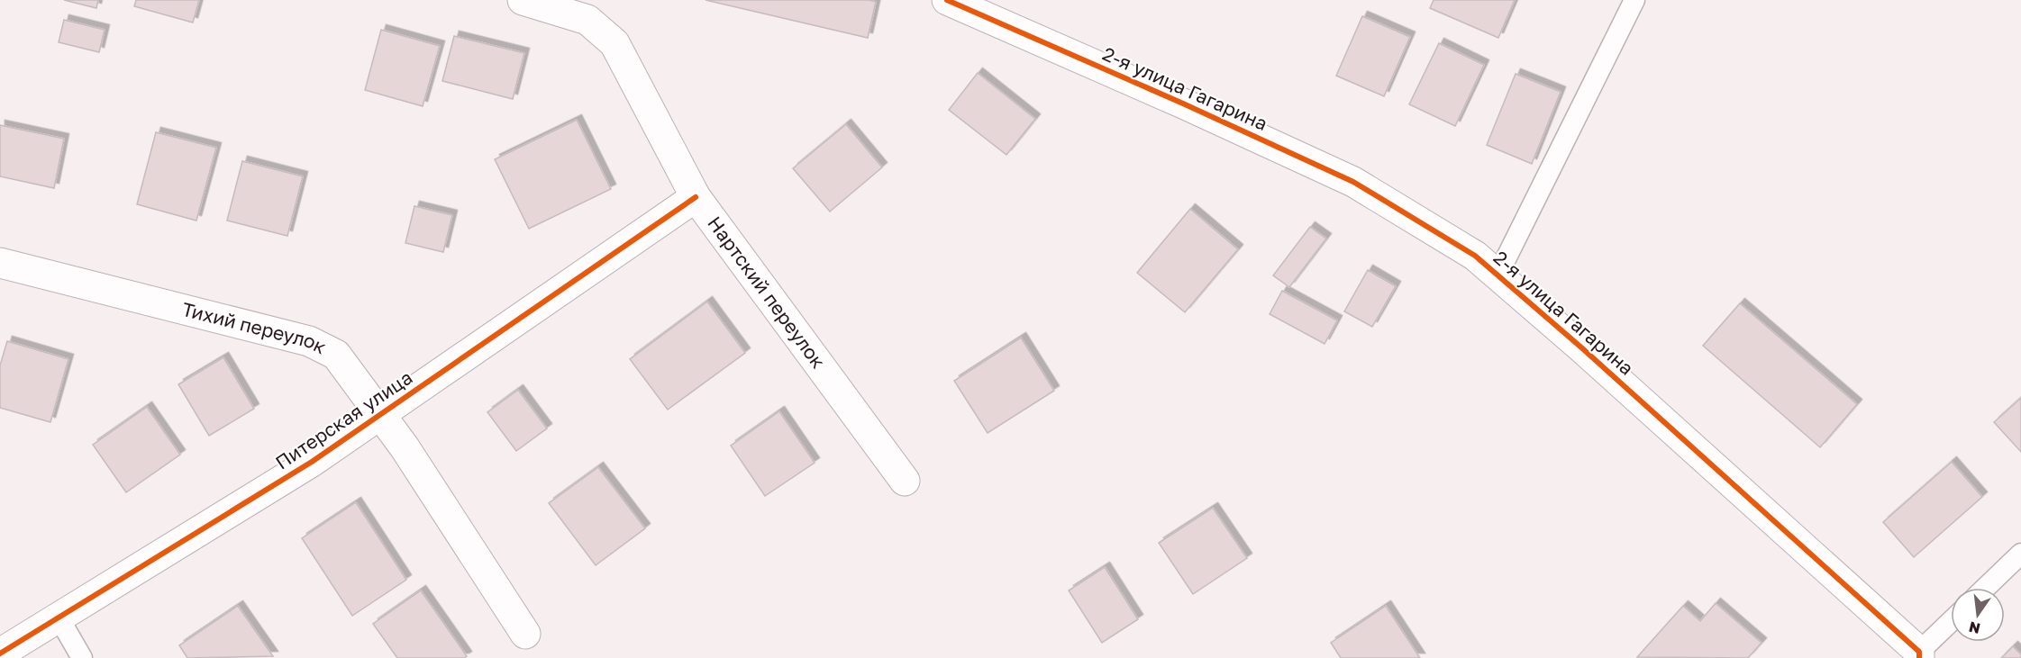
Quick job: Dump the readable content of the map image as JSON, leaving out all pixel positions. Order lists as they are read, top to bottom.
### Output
{
  "streets": {
    "street": [
      "2-я улица Гагарина",
      "Нартский переулок",
      "Тихий переулок",
      "Питерская улица"
    ]
  },
  "crossings": [
    ["Нартский переулок", "Питерская улица"],
    ["Тихий переулок", "Питерская улица"]
  ],
  "north": "bottom"
}
